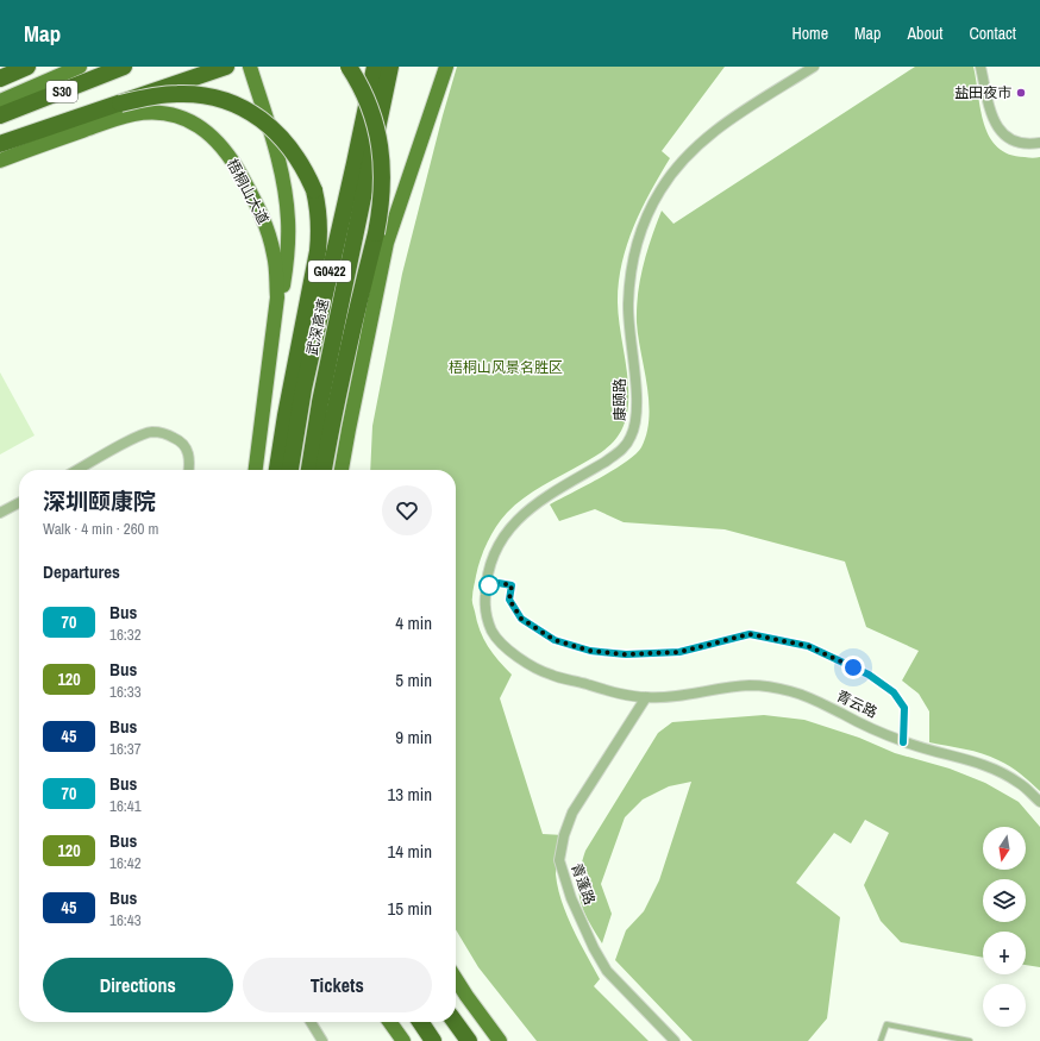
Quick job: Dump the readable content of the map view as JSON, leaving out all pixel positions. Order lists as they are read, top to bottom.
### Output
{
  "streets": {
    "highway": ["S30", "G0422", "武深高速"],
    "main road": ["梧桐山大道"],
    "street": ["康颐路", "青云路", "青蓬路"]
  },
  "crossings": [
    ["康颐路", "青云路"],
    ["康颐路", "青蓬路"],
    ["青云路", "青蓬路"]
  ],
  "parks": ["梧桐山风景名胜区"],
  "places": ["盐田夜市"],
  "lines": ["bus line 70"],
  "north": "bottom",
  "page": {
    "header": "Map",
    "nav": [
      "Home",
      "Map",
      "About",
      "Contact"
    ],
    "heading": [
      ["深圳颐康院", "Walk · 4 min · 260 m"],
      "Departures"
    ],
    "list": [
      {
        "mark": "70",
        "name": "Bus",
        "note": "16:32",
        "value": "4 min"
      },
      {
        "mark": "120",
        "name": "Bus",
        "note": "16:33",
        "value": "5 min"
      },
      {
        "mark": "45",
        "name": "Bus",
        "note": "16:37",
        "value": "9 min"
      },
      {
        "mark": "70",
        "name": "Bus",
        "note": "16:41",
        "value": "13 min"
      },
      {
        "mark": "120",
        "name": "Bus",
        "note": "16:42",
        "value": "14 min"
      },
      {
        "mark": "45",
        "name": "Bus",
        "note": "16:43",
        "value": "15 min"
      }
    ],
    "map_buttons": ["+", "−"],
    "buttons": ["Directions", "Tickets"]
  }
}
